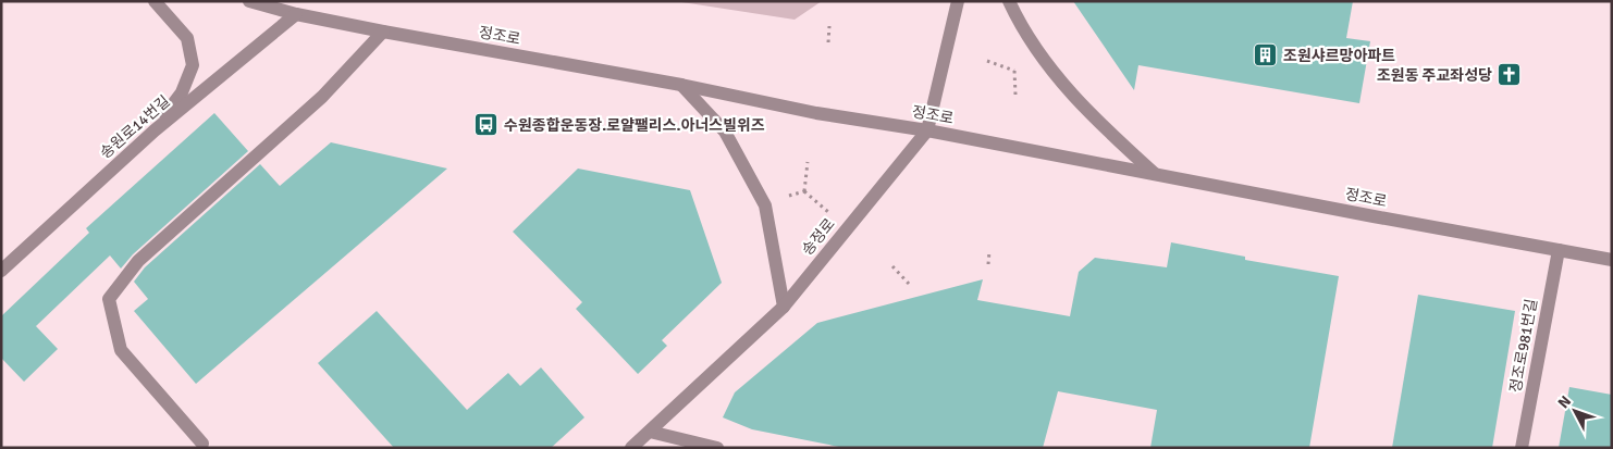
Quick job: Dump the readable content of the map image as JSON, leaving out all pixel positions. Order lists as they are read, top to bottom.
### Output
{
  "streets": {
    "street": [
      "정조로",
      "송원로14번길",
      "송정로",
      "정조로981번길"
    ]
  },
  "crossings": [
    ["정조로", "송원로14번길"],
    ["정조로", "송정로"],
    ["정조로", "정조로981번길"]
  ],
  "places": {
    "building": ["조원샤르망아파트"],
    "church": ["조원동 주교좌성당"],
    "bus stop": ["수원종합운동장.로얄팰리스.아너스빌위즈"]
  },
  "north": "top left"
}
